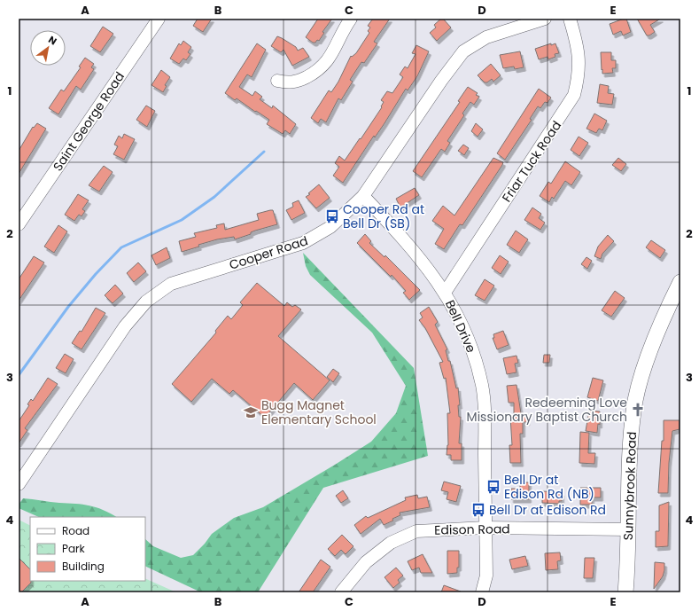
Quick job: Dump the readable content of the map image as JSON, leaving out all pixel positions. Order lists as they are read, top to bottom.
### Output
{
  "streets": {
    "main road": ["Sunnybrook Road"],
    "street": [
      "Saint George Road",
      "Friar Tuck Road",
      "Cooper Road",
      "Bell Drive",
      "Edison Road"
    ]
  },
  "crossings": [
    ["Friar Tuck Road", "Bell Drive"],
    ["Cooper Road", "Bell Drive"],
    ["Bell Drive", "Edison Road"],
    ["Sunnybrook Road", "Edison Road"]
  ],
  "places": {
    "bus stop": ["Cooper Rd at Bell Dr (SB)", "Bell Dr at Edison Rd (NB)", "Bell Dr at Edison Rd"],
    "church": ["Redeeming Love Missionary Baptist Church"],
    "school or university": ["Bugg Magnet Elementary School"]
  },
  "legend": ["Road", "Park", "Building"],
  "north": "top right",
  "grid": {
    "columns": [
      "A",
      "B",
      "C",
      "D",
      "E"
    ],
    "rows": [
      "1",
      "2",
      "3",
      "4"
    ]
  }
}
